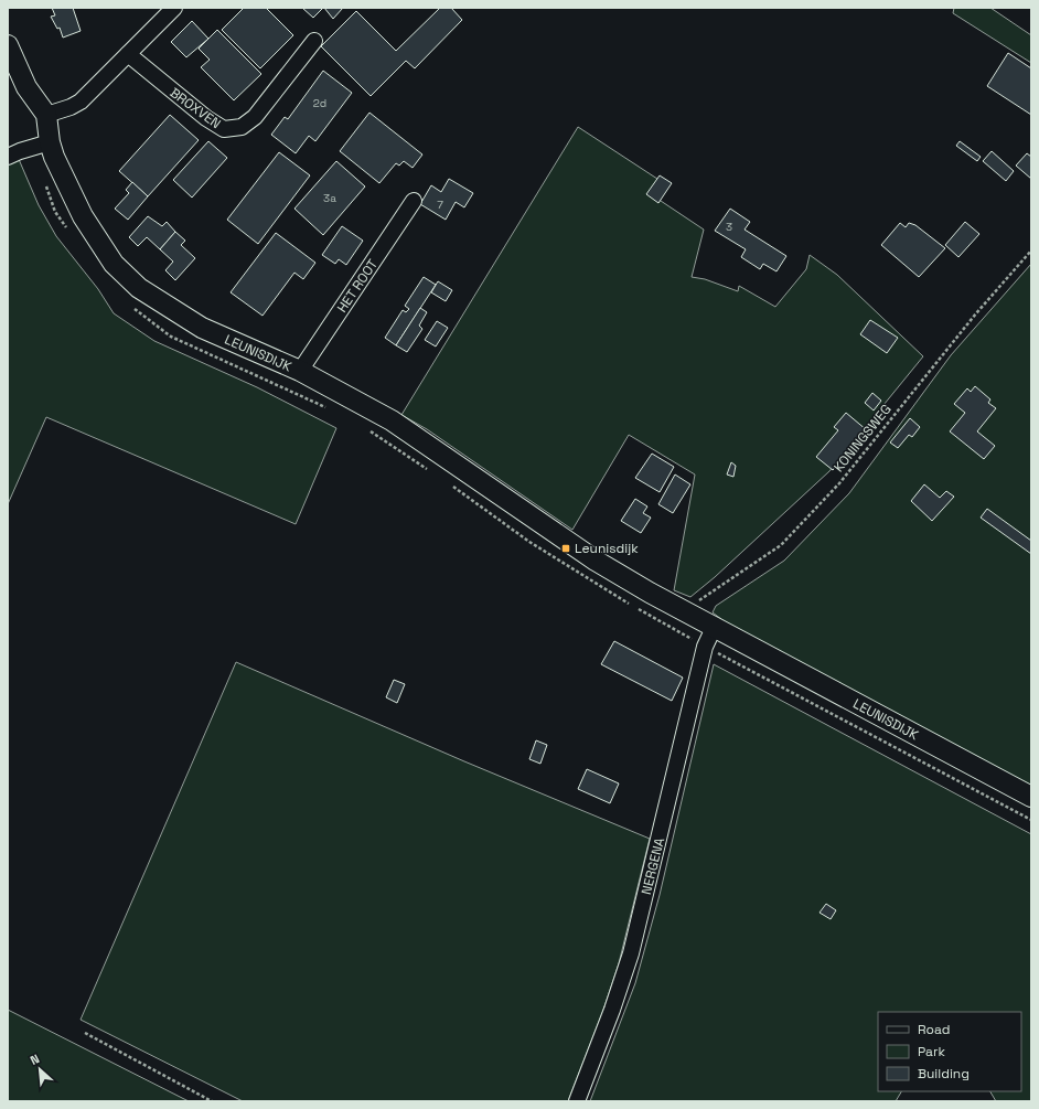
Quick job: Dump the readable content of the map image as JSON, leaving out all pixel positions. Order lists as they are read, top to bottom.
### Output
{
  "streets": {
    "street": [
      "BROXVEN",
      "HET ROOT",
      "LEUNISDIJK",
      "NERGENA"
    ],
    "path": ["KONINGSWEG"]
  },
  "crossings": [
    ["HET ROOT", "LEUNISDIJK"],
    ["LEUNISDIJK", "KONINGSWEG"],
    ["LEUNISDIJK", "NERGENA"]
  ],
  "places": {
    "transit": ["Leunisdijk"]
  },
  "house_numbers": [
    "2d",
    "3a",
    "7",
    "3"
  ],
  "legend": ["Road", "Park", "Building"],
  "north": "top left"
}
